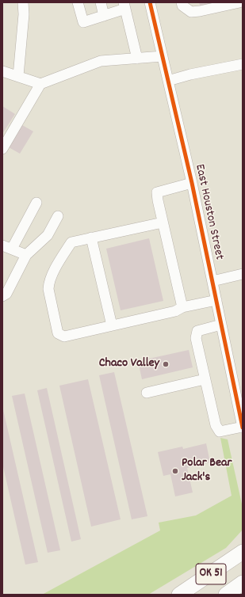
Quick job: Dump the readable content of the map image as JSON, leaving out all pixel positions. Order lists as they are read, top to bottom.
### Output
{
  "streets": {
    "highway": ["OK 51"],
    "street": ["East Houston Street"]
  },
  "places": ["Chaco Valley", "Polar Bear Jack's"]
}
